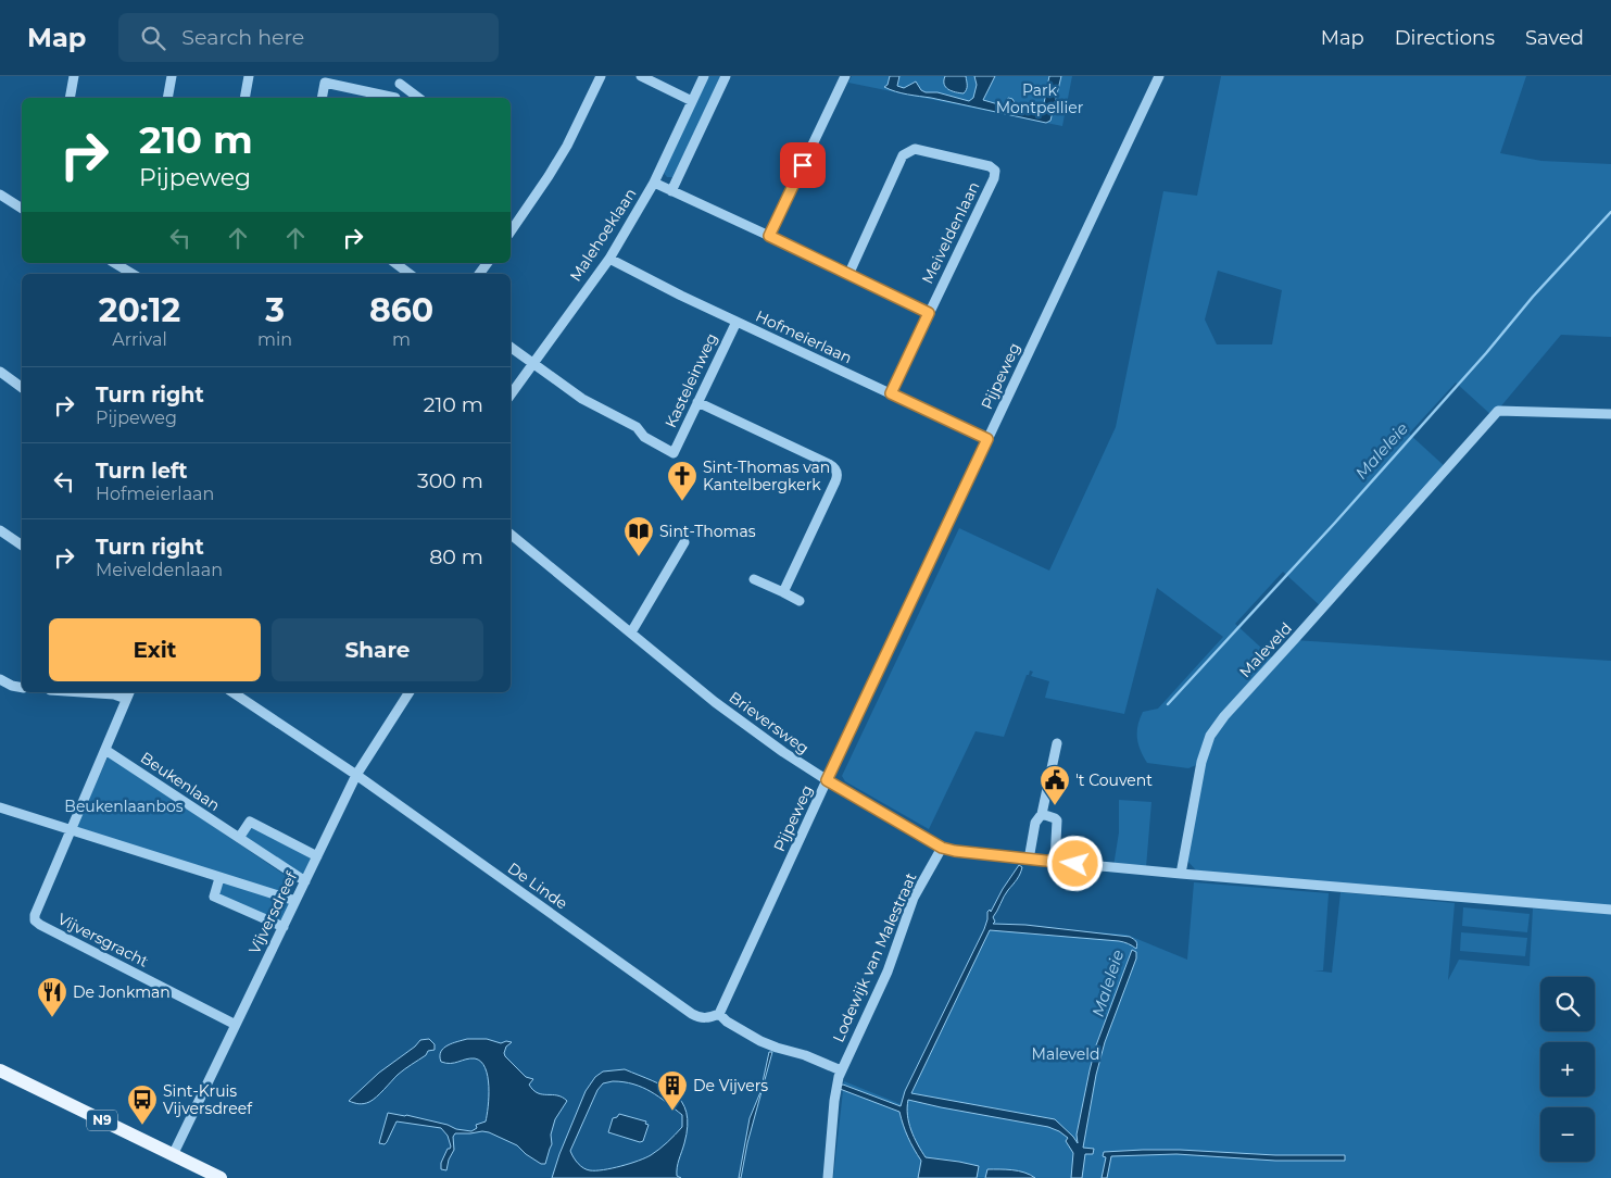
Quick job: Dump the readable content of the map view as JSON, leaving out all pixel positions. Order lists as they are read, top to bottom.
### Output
{
  "streets": {
    "main road": ["N9"],
    "street": [
      "Meiveldenlaan",
      "Malehoeklaan",
      "Hofmeierlaan",
      "Pijpeweg",
      "Kasteleinweg",
      "Maleveld",
      "Brieversweg",
      "Beukenlaan",
      "De Linde",
      "Vijversdreef",
      "Vijversgracht",
      "Lodewijk van Malestraat"
    ]
  },
  "crossings": [
    ["Meiveldenlaan", "Hofmeierlaan"],
    ["Malehoeklaan", "Hofmeierlaan"],
    ["Malehoeklaan", "Kasteleinweg"],
    ["Hofmeierlaan", "Pijpeweg"],
    ["Hofmeierlaan", "Kasteleinweg"],
    ["Pijpeweg", "Brieversweg"],
    ["Pijpeweg", "De Linde"],
    ["Maleveld", "Brieversweg"],
    ["Brieversweg", "Lodewijk van Malestraat"],
    ["Beukenlaan", "Vijversdreef"],
    ["Beukenlaan", "Vijversgracht"],
    ["De Linde", "Vijversdreef"],
    ["Vijversdreef", "Vijversgracht"],
    ["Vijversdreef", "N9"]
  ],
  "water": ["Maleleie"],
  "parks": ["Park Montpellier", "Beukenlaanbos", "Maleveld"],
  "places": {
    "church": ["Sint-Thomas van Kantelbergkerk"],
    "library": ["Sint-Thomas"],
    "public building": ["'t Couvent"],
    "restaurant": ["De Jonkman"],
    "building": ["De Vijvers"],
    "bus stop": ["Sint-Kruis Vijversdreef"]
  },
  "page": {
    "header": "Map",
    "search": "Search here",
    "nav": ["Map", "Directions", "Saved"],
    "turn": ["210 m", "Pijpeweg"],
    "eta": [
      "20:12",
      "Arrival",
      "3",
      "min",
      "860",
      "m"
    ],
    "list": [
      {
        "name": "Turn right",
        "note": "Pijpeweg",
        "value": "210 m"
      },
      {
        "name": "Turn left",
        "note": "Hofmeierlaan",
        "value": "300 m"
      },
      {
        "name": "Turn right",
        "note": "Meiveldenlaan",
        "value": "80 m"
      }
    ],
    "buttons": ["Exit", "Share"],
    "map_buttons": ["+", "−"]
  }
}
